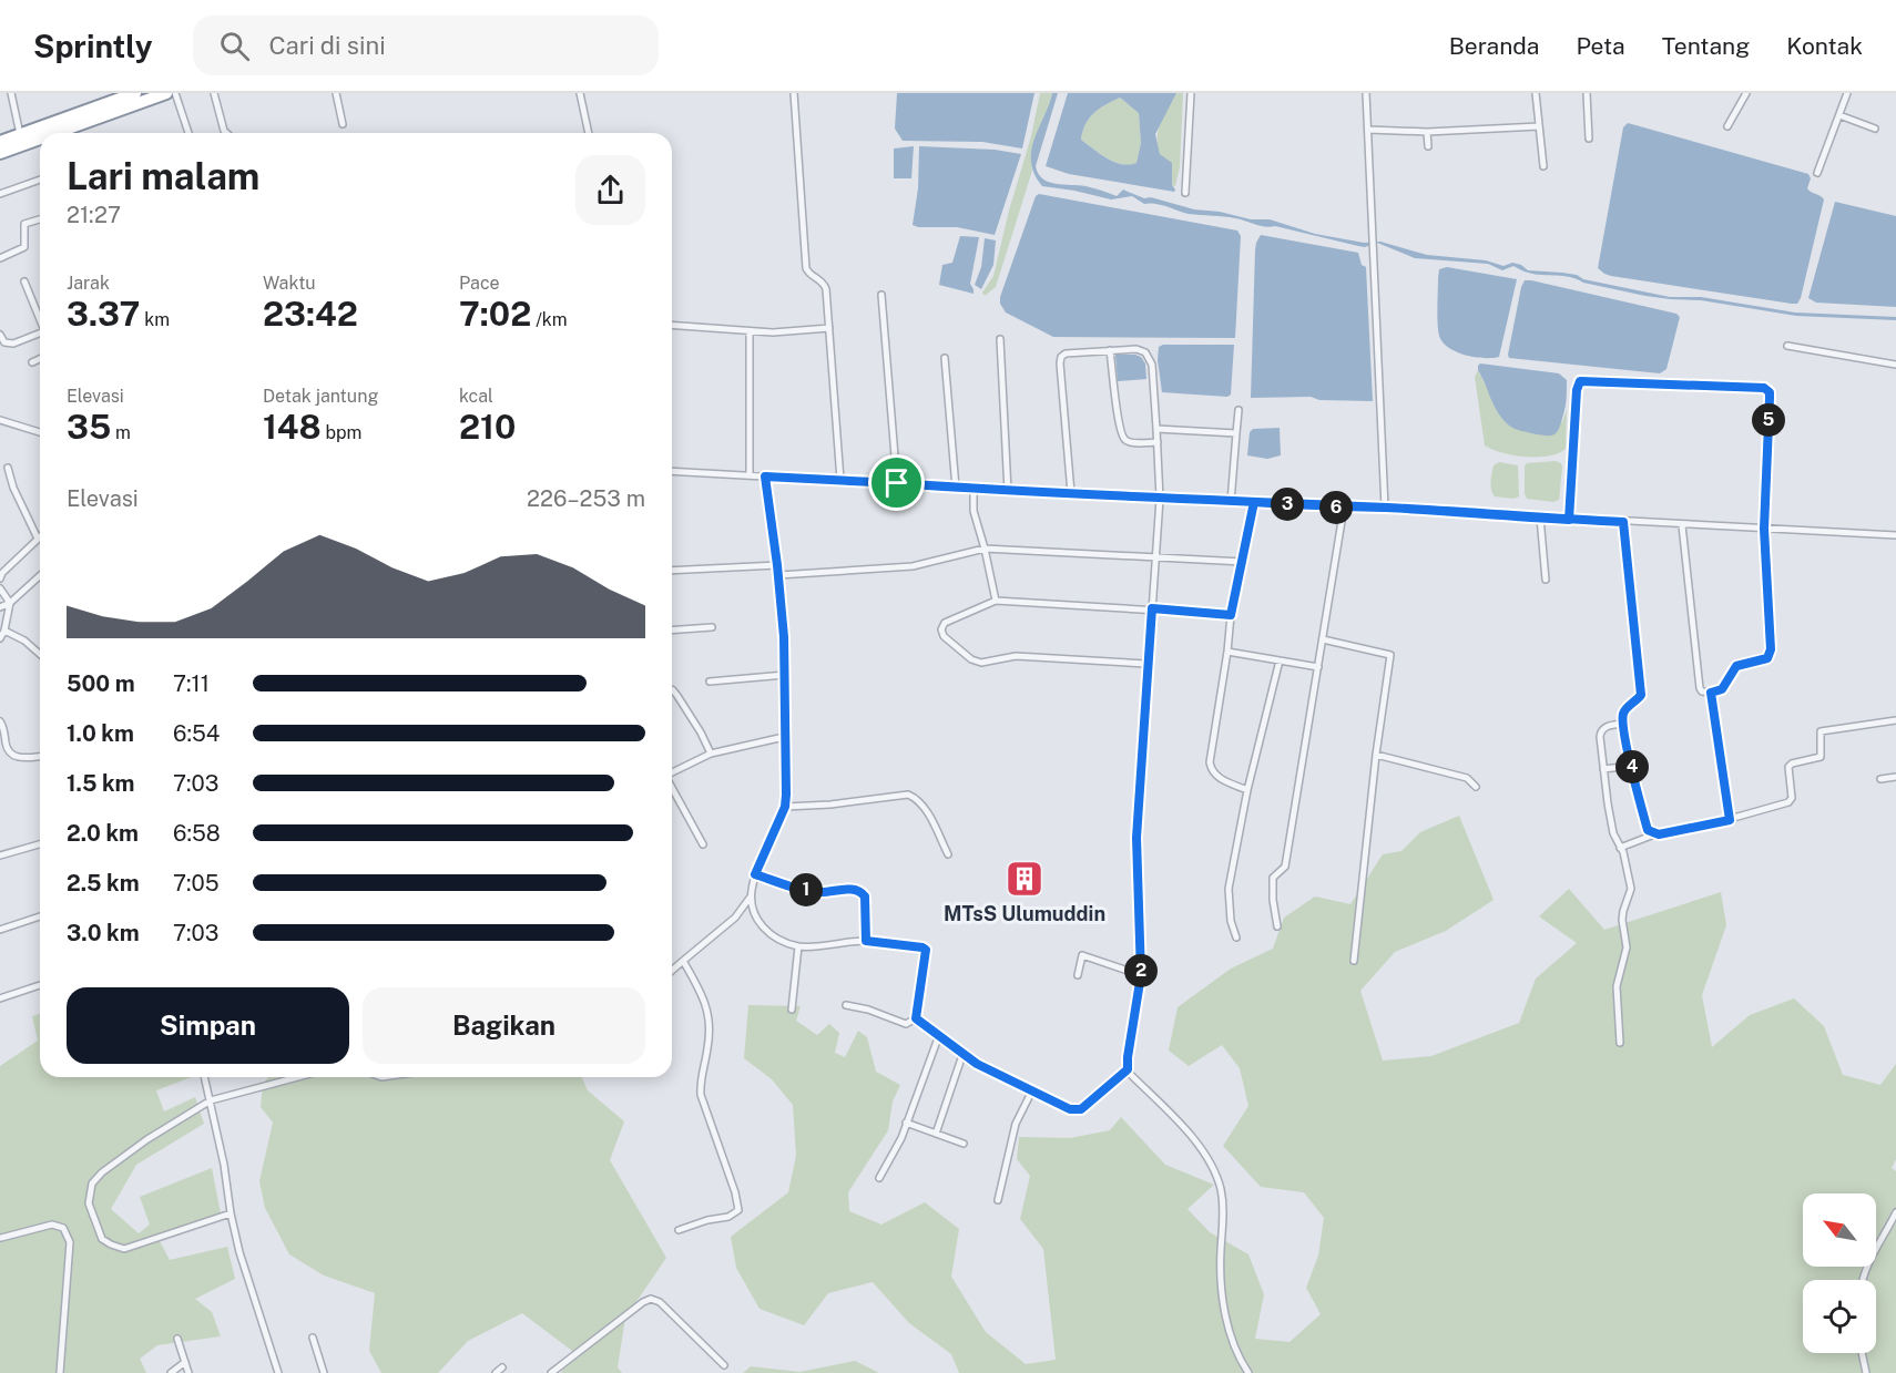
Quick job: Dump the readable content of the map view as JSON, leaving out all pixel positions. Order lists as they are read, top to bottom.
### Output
{
  "places": {
    "building": ["MTsS Ulumuddin"]
  },
  "north": "top left",
  "page": {
    "header": "Sprintly",
    "search": "Cari di sini",
    "nav": [
      "Beranda",
      "Peta",
      "Tentang",
      "Kontak"
    ],
    "heading": ["Lari malam", "21:27"],
    "stats": [
      ["Jarak", "3.37 km"],
      ["Waktu", "23:42"],
      ["Pace", "7:02 /km"],
      ["Elevasi", "35 m"],
      ["Detak jantung", "148 bpm"],
      ["kcal", "210"]
    ],
    "pins": [
      "5",
      "3",
      "6",
      "4",
      "1",
      "2"
    ],
    "chart": ["Elevasi", "226–253 m"],
    "list": [
      {
        "name": "500 m",
        "note": "7:11"
      },
      {
        "name": "1.0 km",
        "note": "6:54"
      },
      {
        "name": "1.5 km",
        "note": "7:03"
      },
      {
        "name": "2.0 km",
        "note": "6:58"
      },
      {
        "name": "2.5 km",
        "note": "7:05"
      },
      {
        "name": "3.0 km",
        "note": "7:03"
      }
    ],
    "buttons": ["Simpan", "Bagikan"]
  }
}
